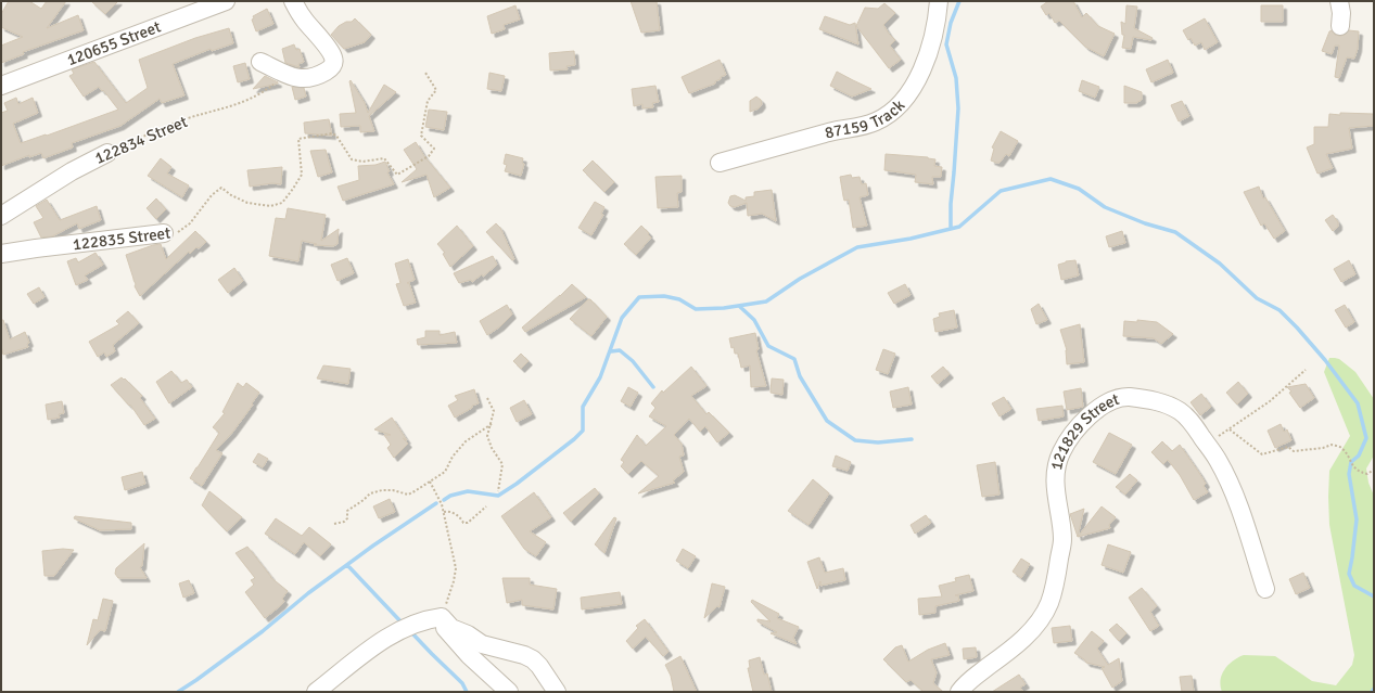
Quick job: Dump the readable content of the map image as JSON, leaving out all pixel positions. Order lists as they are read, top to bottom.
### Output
{
  "streets": {
    "street": [
      "120655 Street",
      "87159 Track",
      "122834 Street",
      "122835 Street",
      "121829 Street"
    ]
  }
}
